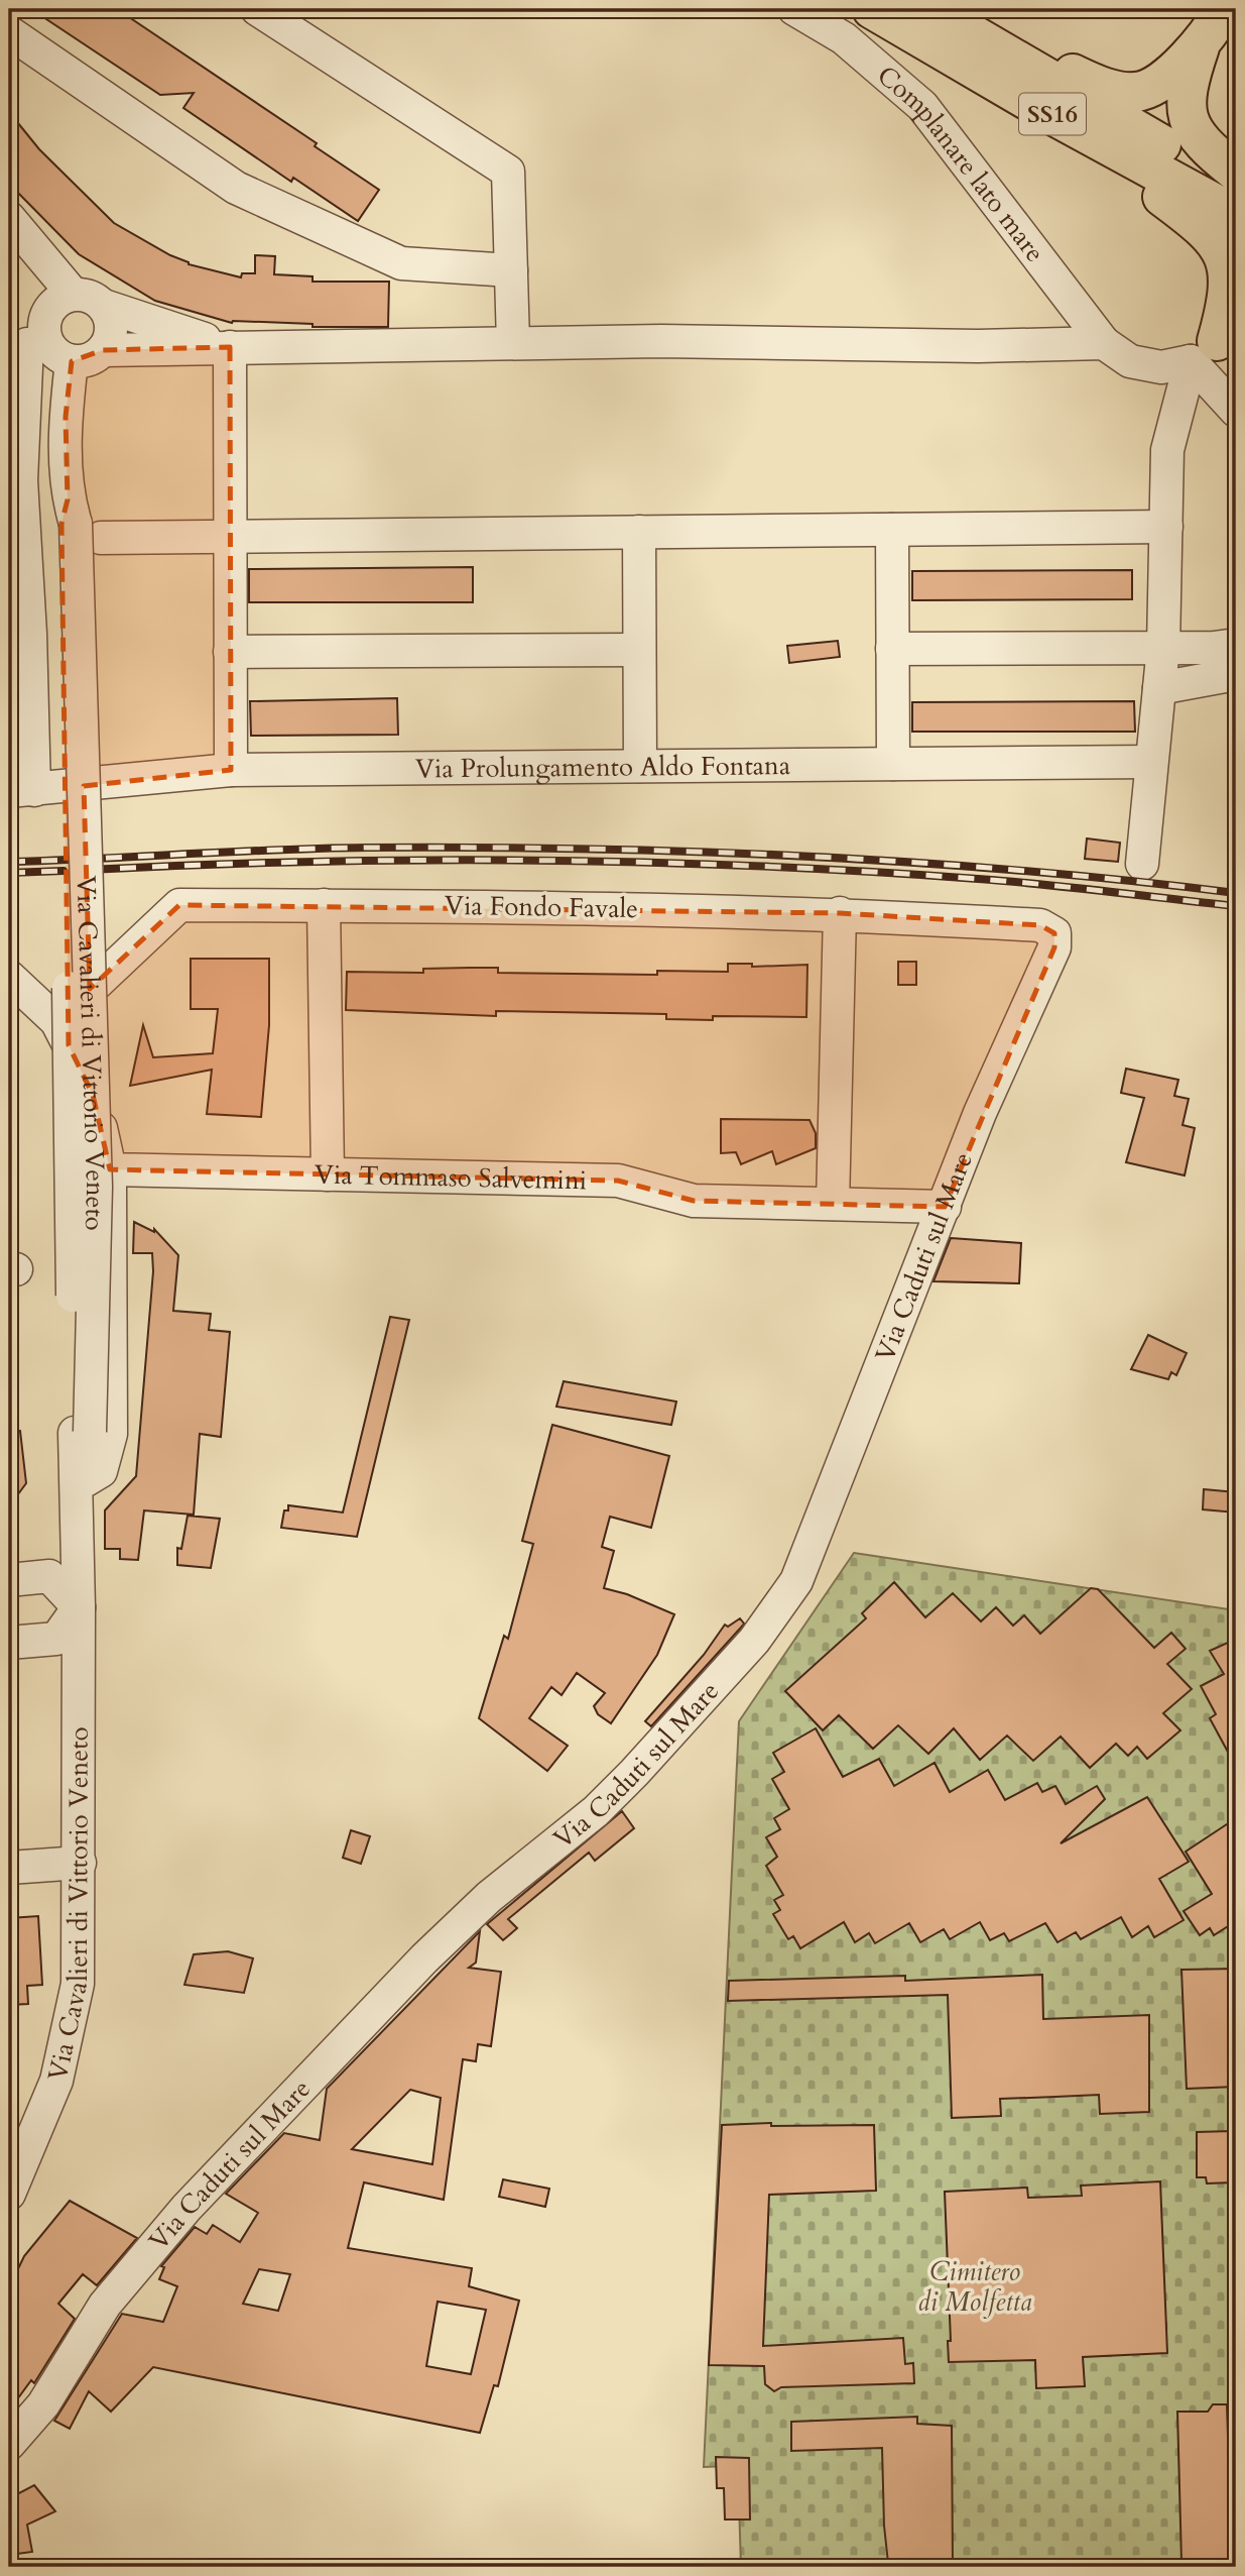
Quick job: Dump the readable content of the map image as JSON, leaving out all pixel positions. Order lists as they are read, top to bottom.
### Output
{
  "streets": {
    "highway": ["SS16"],
    "street": [
      "Complanare lato mare",
      "Via Prolungamento Aldo Fontana",
      "Via Fondo Favale",
      "Via Cavalieri di Vittorio Veneto",
      "Via Tommaso Salvemini",
      "Via Caduti sul Mare"
    ]
  },
  "crossings": [
    ["Via Fondo Favale", "Via Caduti sul Mare"],
    ["Via Tommaso Salvemini", "Via Caduti sul Mare"]
  ],
  "parks": ["Cimitero di Molfetta"]
}
